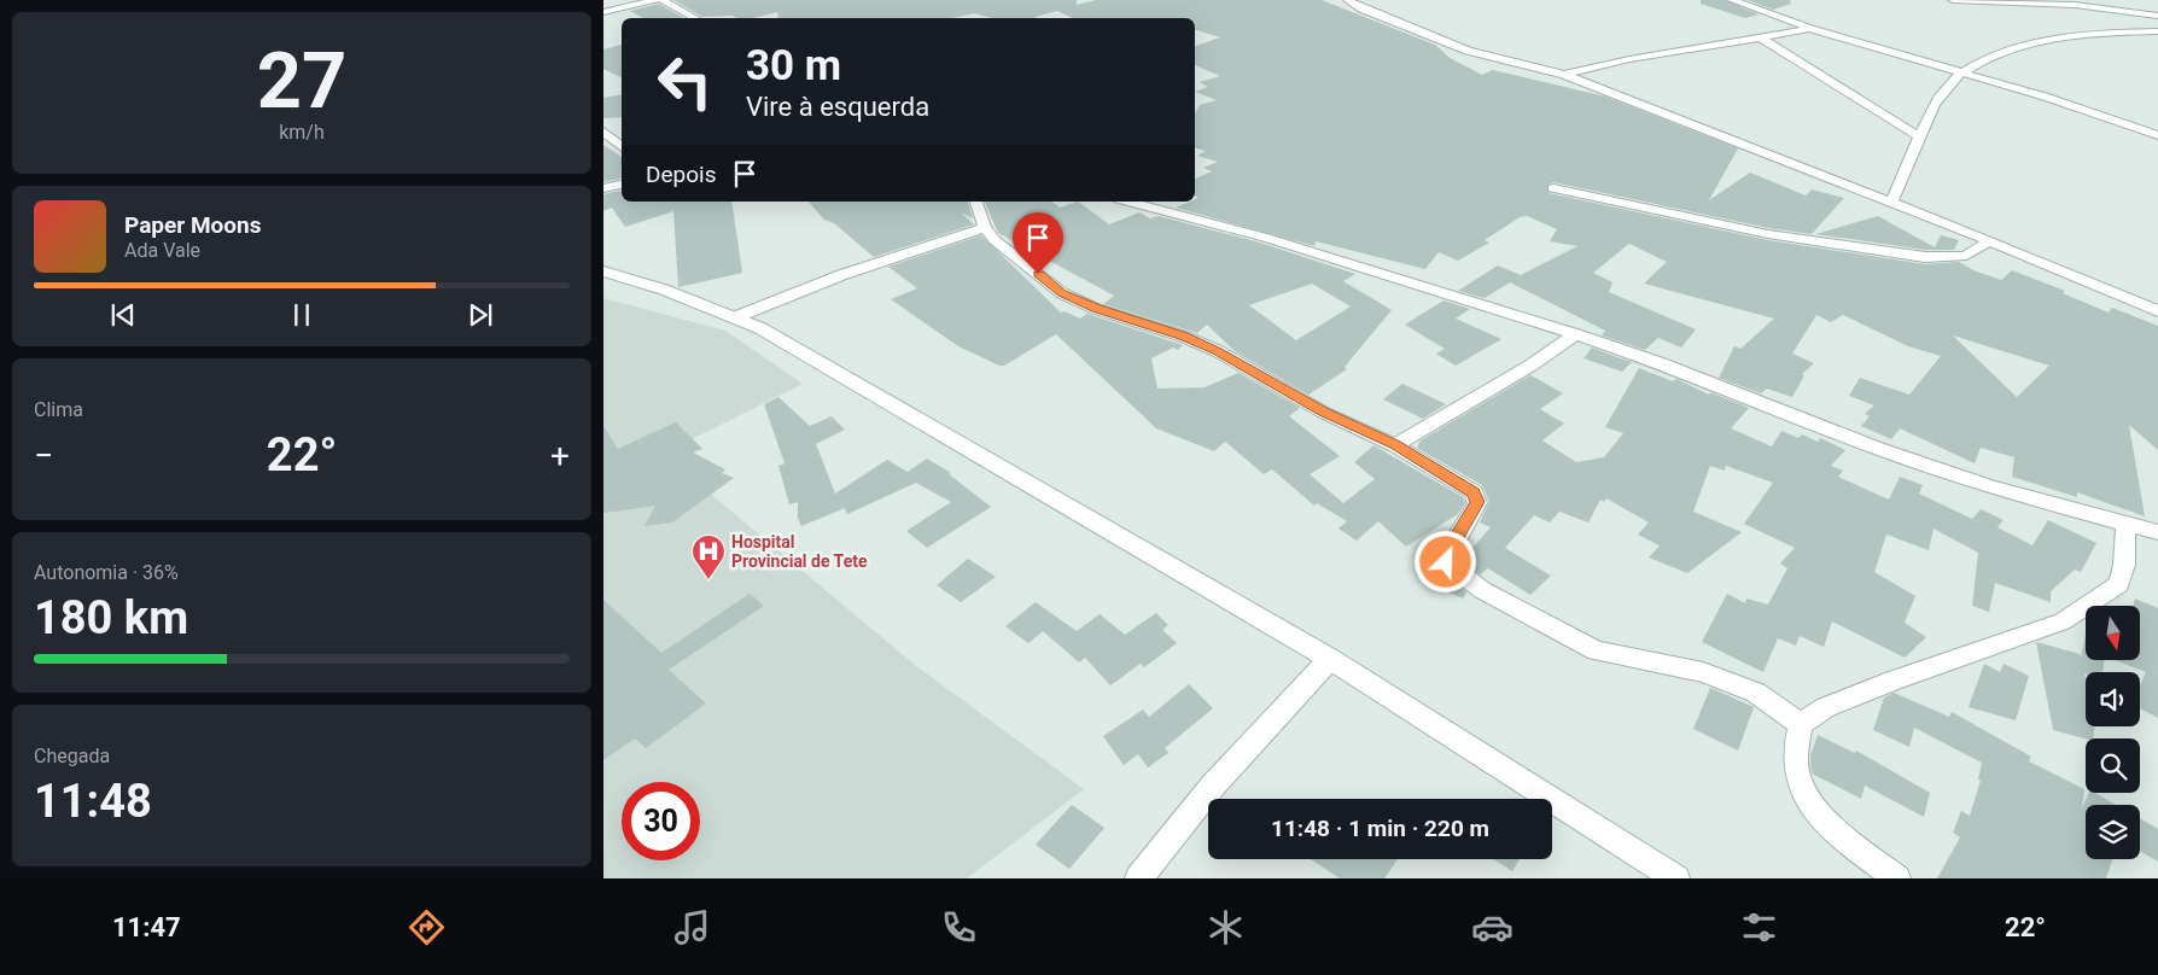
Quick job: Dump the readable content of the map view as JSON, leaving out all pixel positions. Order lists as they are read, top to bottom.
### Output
{
  "places": {
    "hospital": ["Hospital Provincial de Tete"]
  },
  "north": "bottom",
  "page": {
    "tile": [
      ["27", "km/h"],
      "Clima",
      ["Autonomia · 36%", "180 km"],
      ["Chegada", "11:48"]
    ],
    "turn": ["30 m", "Vire à esquerda"],
    "then": "Depois",
    "song": ["Paper Moons", "Ada Vale"],
    "heat": ["−", "22°", "+"],
    "limit": "30",
    "trip": "11:48 · 1 min · 220 m",
    "tabs": ["11:47", "22°"]
  }
}
